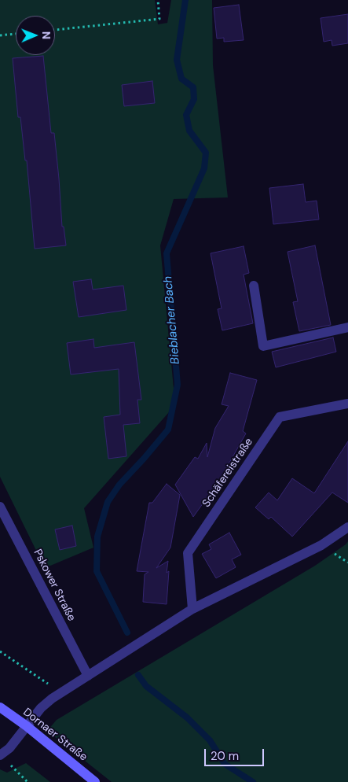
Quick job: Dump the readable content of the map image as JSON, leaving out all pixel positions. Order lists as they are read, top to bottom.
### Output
{
  "streets": {
    "main road": ["Dornaer Straße"],
    "street": ["Schäfereistraße", "Pskower Straße"]
  },
  "water": ["Bieblacher Bach"],
  "scale_bar": "20 m",
  "north": "right"
}
